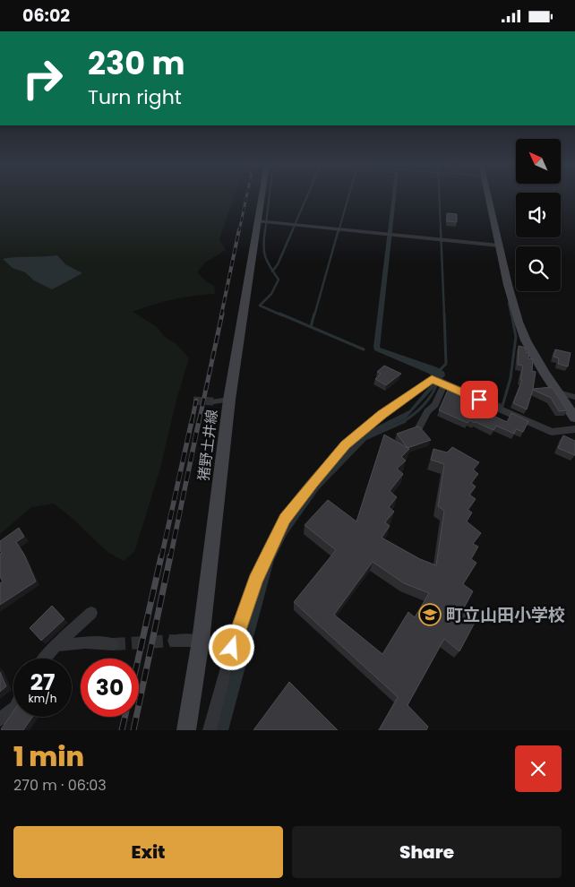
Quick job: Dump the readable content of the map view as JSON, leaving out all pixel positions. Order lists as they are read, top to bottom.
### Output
{
  "streets": {
    "main road": ["猪野土井線"]
  },
  "places": {
    "school or university": ["町立山田小学校"]
  },
  "north": "top left",
  "page": {
    "status": "06:02",
    "turn": ["230 m", "Turn right"],
    "speed": "27 km/h",
    "limit": "30",
    "heading": ["1 min", "270 m · 06:03"],
    "buttons": ["Exit", "Share"]
  }
}
